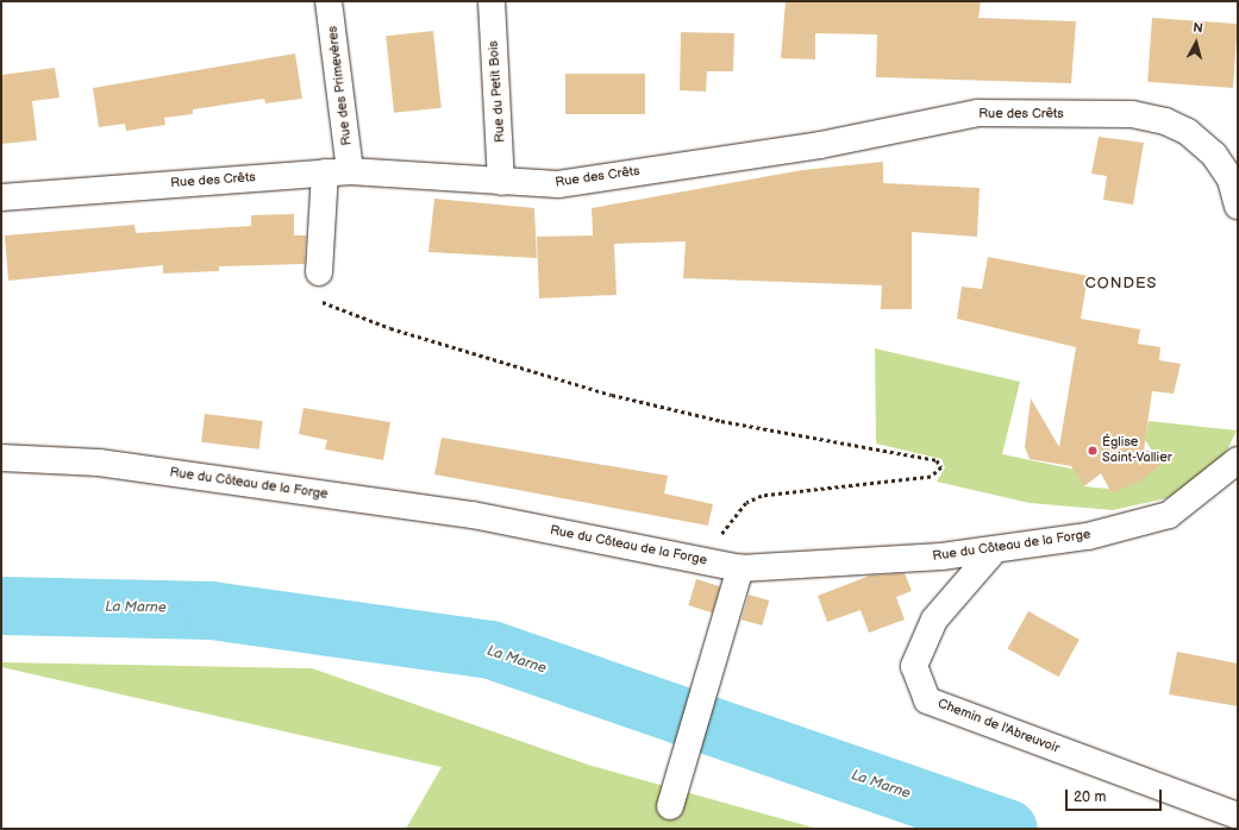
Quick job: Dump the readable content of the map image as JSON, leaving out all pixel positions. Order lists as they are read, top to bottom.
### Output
{
  "streets": {
    "street": [
      "Rue des Primevères",
      "Rue du Petit Bois",
      "Rue des Crêts",
      "Rue du Côteau de la Forge",
      "Chemin de l'Abreuvoir"
    ]
  },
  "crossings": [
    ["Rue des Primevères", "Rue des Crêts"],
    ["Rue du Petit Bois", "Rue des Crêts"],
    ["Rue du Côteau de la Forge", "Chemin de l'Abreuvoir"]
  ],
  "districts": ["CONDES"],
  "water": ["La Marne"],
  "places": ["Église Saint-Vallier"],
  "scale_bar": "20 m",
  "north": "top"
}
